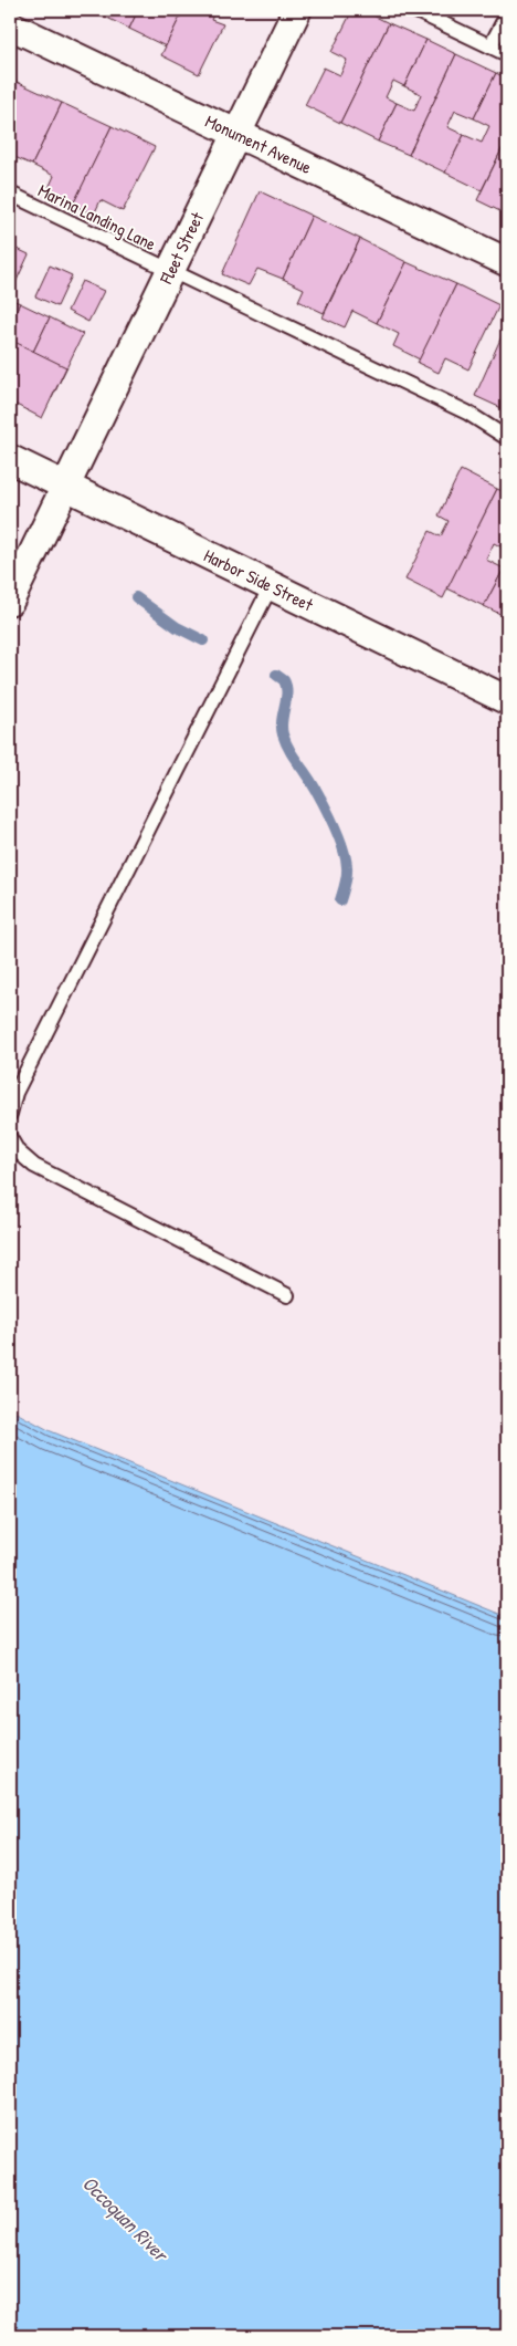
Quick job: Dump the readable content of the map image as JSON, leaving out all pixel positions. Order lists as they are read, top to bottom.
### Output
{
  "streets": {
    "street": ["Monument Avenue", "Fleet Street", "Harbor Side Street"],
    "lane": ["Marina Landing Lane"]
  },
  "crossings": [
    ["Monument Avenue", "Fleet Street"],
    ["Marina Landing Lane", "Fleet Street"],
    ["Fleet Street", "Harbor Side Street"]
  ],
  "water": ["Occoquan River"]
}
